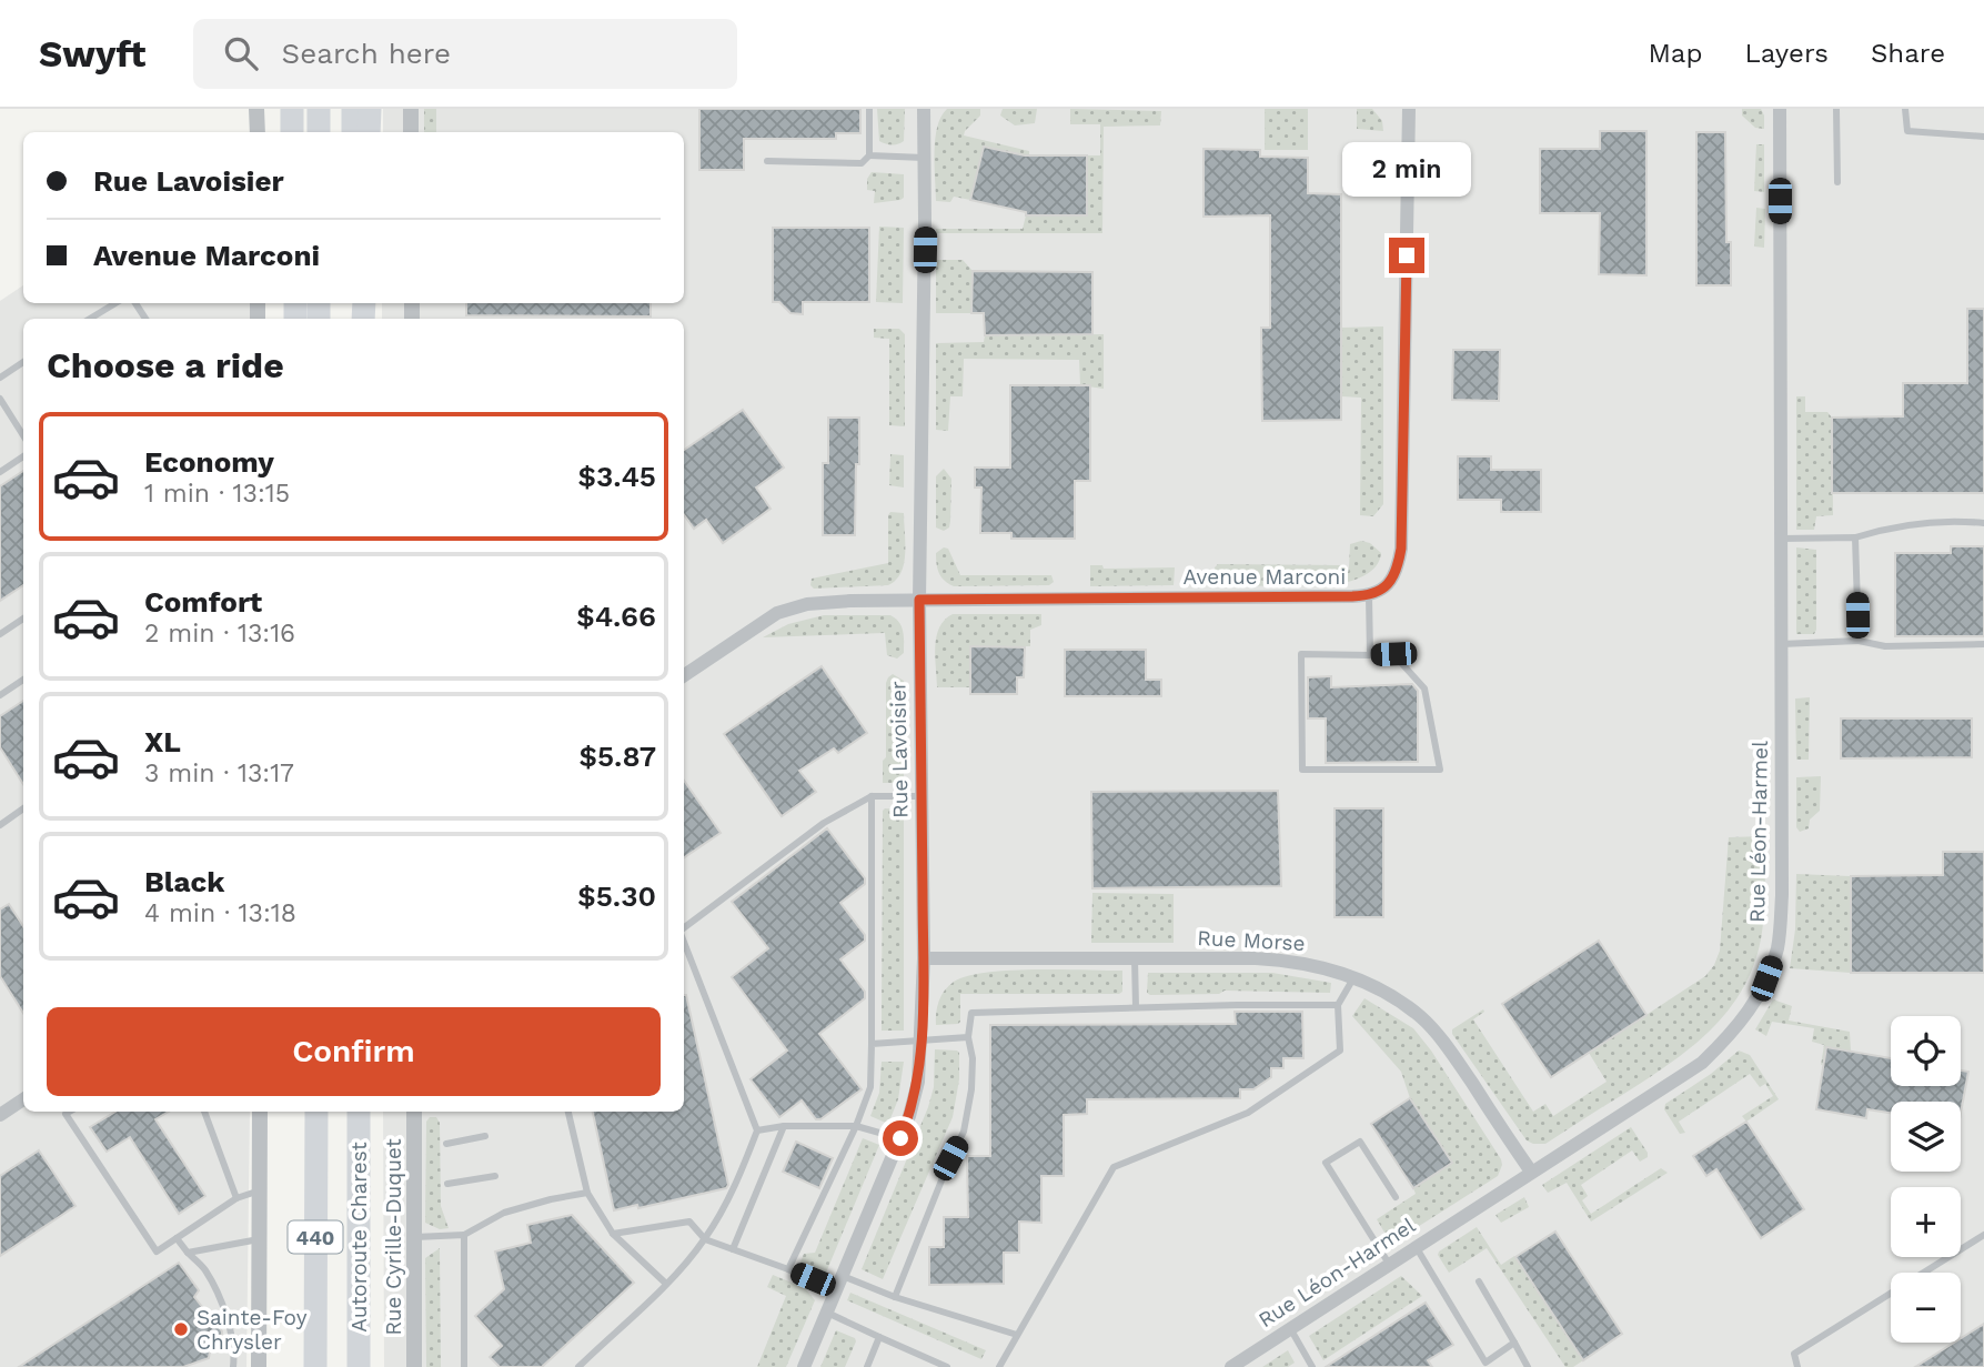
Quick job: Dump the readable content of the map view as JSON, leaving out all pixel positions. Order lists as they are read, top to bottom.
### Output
{
  "streets": {
    "highway": ["440", "Autoroute Charest"],
    "street": [
      "Avenue Marconi",
      "Rue Lavoisier",
      "Rue Léon-Harmel",
      "Rue Morse",
      "Rue Cyrille-Duquet"
    ]
  },
  "crossings": [
    ["Avenue Marconi", "Rue Lavoisier"],
    ["Rue Lavoisier", "Rue Morse"],
    ["Rue Léon-Harmel", "Rue Morse"]
  ],
  "places": ["Sainte-Foy Chrysler"],
  "page": {
    "header": "Swyft",
    "search": "Search here",
    "nav": ["Map", "Layers", "Share"],
    "banner": ["Rue Lavoisier", "Avenue Marconi"],
    "bubble": "2 min",
    "heading": "Choose a ride",
    "list": [
      {
        "name": "Economy",
        "note": "1 min · 13:15",
        "value": "$3.45"
      },
      {
        "name": "Comfort",
        "note": "2 min · 13:16",
        "value": "$4.66"
      },
      {
        "name": "XL",
        "note": "3 min · 13:17",
        "value": "$5.87"
      },
      {
        "name": "Black",
        "note": "4 min · 13:18",
        "value": "$5.30"
      }
    ],
    "buttons": "Confirm",
    "map_buttons": ["+", "−"]
  }
}
